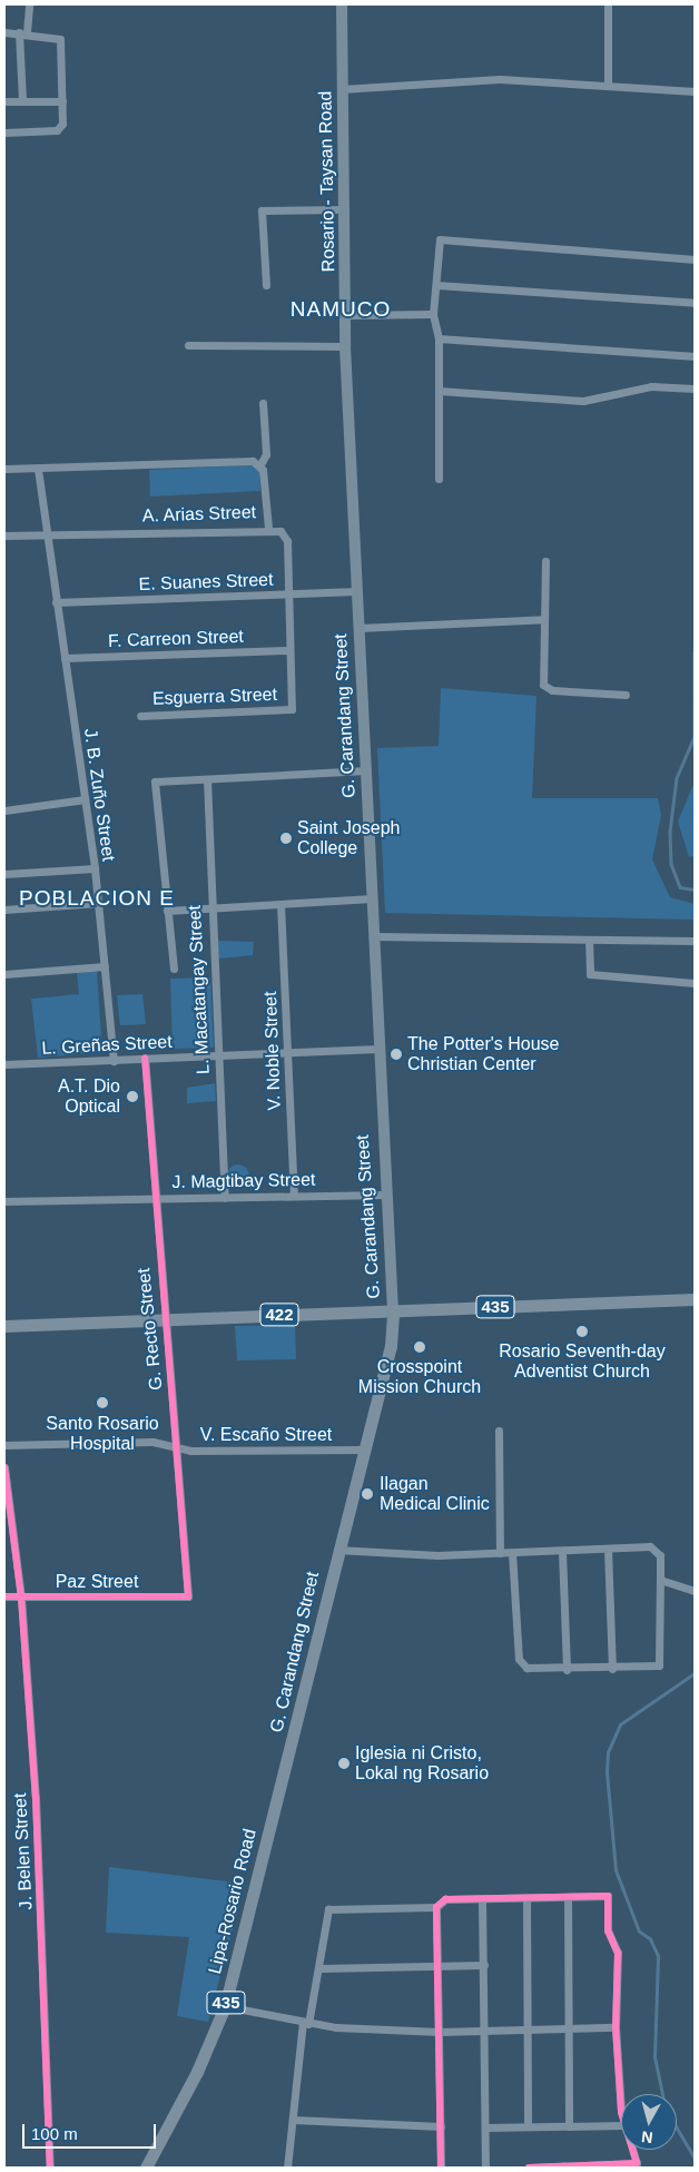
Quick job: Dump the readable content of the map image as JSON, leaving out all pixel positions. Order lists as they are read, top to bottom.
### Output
{
  "streets": {
    "main road": [
      "Rosario - Taysan Road",
      "G. Carandang Street",
      "435",
      "422",
      "Lipa-Rosario Road"
    ],
    "street": [
      "A. Arias Street",
      "E. Suanes Street",
      "F. Carreon Street",
      "Esguerra Street",
      "J. B. Zuño Street",
      "L. Macatangay Street",
      "L. Greñas Street",
      "V. Noble Street",
      "J. Magtibay Street",
      "G. Recto Street",
      "V. Escaño Street",
      "Paz Street",
      "J. Belen Street"
    ]
  },
  "crossings": [
    ["Rosario - Taysan Road", "E. Suanes Street"],
    ["Rosario - Taysan Road", "G. Carandang Street"],
    ["A. Arias Street", "E. Suanes Street"],
    ["A. Arias Street", "F. Carreon Street"],
    ["A. Arias Street", "Esguerra Street"],
    ["A. Arias Street", "J. B. Zuño Street"],
    ["E. Suanes Street", "G. Carandang Street"],
    ["E. Suanes Street", "J. B. Zuño Street"],
    ["F. Carreon Street", "J. B. Zuño Street"],
    ["G. Carandang Street", "L. Greñas Street"],
    ["G. Carandang Street", "J. Magtibay Street"],
    ["G. Carandang Street", "435"],
    ["G. Carandang Street", "422"],
    ["G. Carandang Street", "V. Escaño Street"],
    ["G. Carandang Street", "Lipa-Rosario Road"],
    ["J. B. Zuño Street", "L. Greñas Street"],
    ["L. Macatangay Street", "L. Greñas Street"],
    ["L. Macatangay Street", "J. Magtibay Street"],
    ["L. Greñas Street", "V. Noble Street"],
    ["L. Greñas Street", "G. Recto Street"],
    ["V. Noble Street", "J. Magtibay Street"],
    ["J. Magtibay Street", "G. Recto Street"],
    ["435", "422"],
    ["422", "G. Recto Street"],
    ["G. Recto Street", "V. Escaño Street"],
    ["G. Recto Street", "Paz Street"],
    ["Paz Street", "J. Belen Street"]
  ],
  "districts": ["NAMUCO", "POBLACION E"],
  "places": [
    "Saint Joseph College",
    "The Potter's House Christian Center",
    "A.T. Dio Optical",
    "Rosario Seventh-day Adventist Church",
    "Crosspoint Mission Church",
    "Santo Rosario Hospital",
    "Ilagan Medical Clinic",
    "Iglesia ni Cristo, Lokal ng Rosario"
  ],
  "scale_bar": "100 m",
  "north": "bottom"
}
